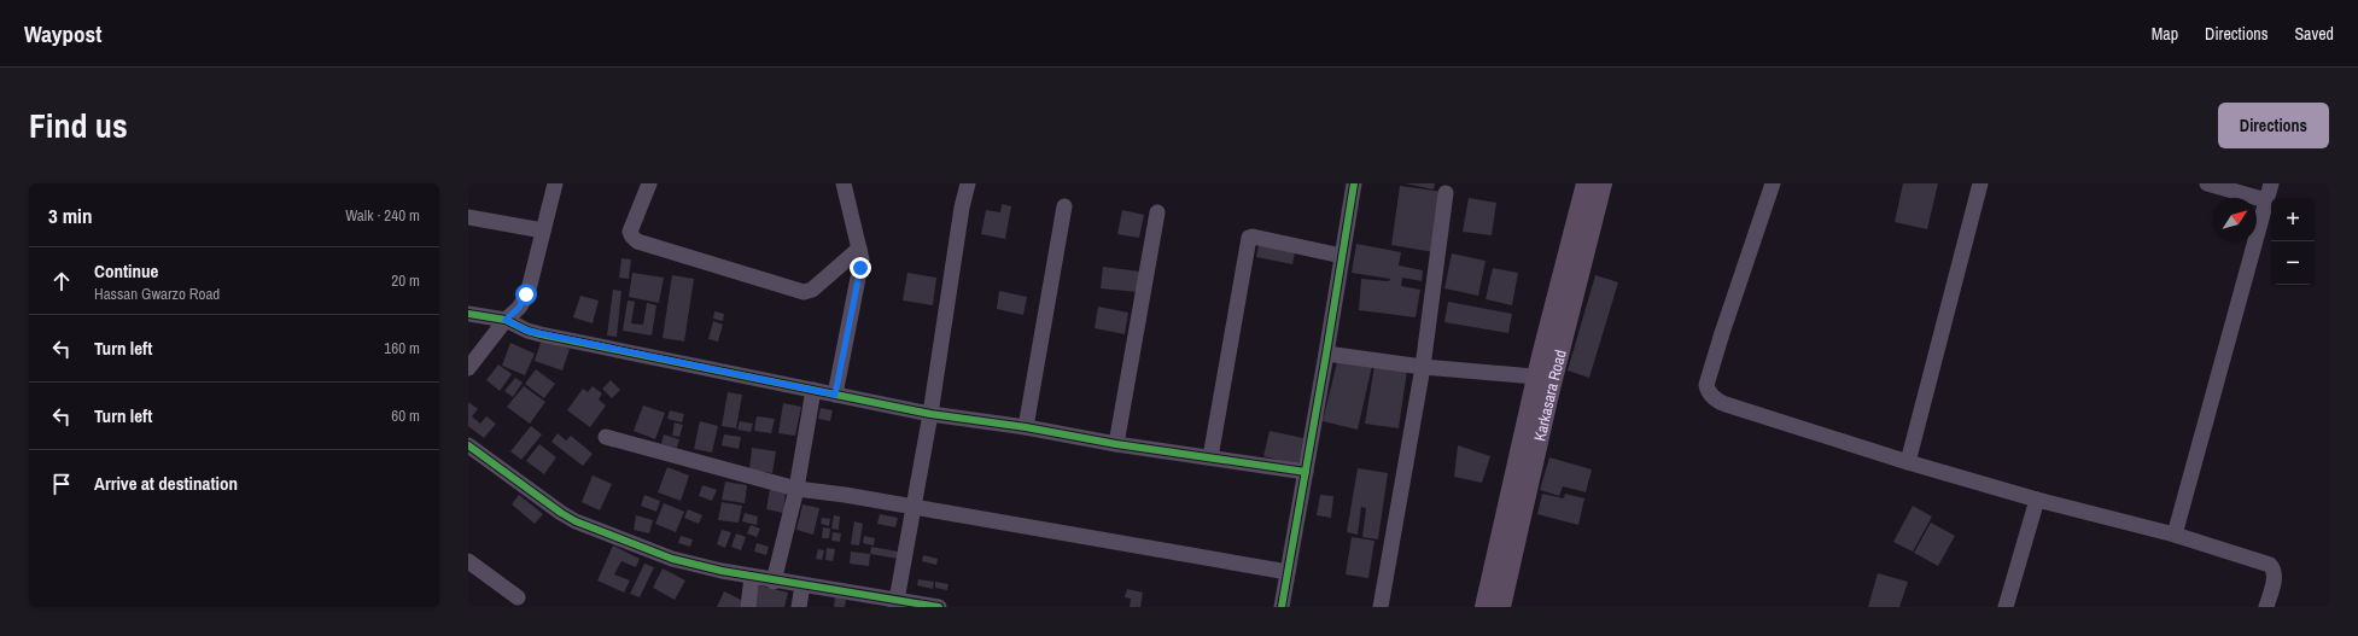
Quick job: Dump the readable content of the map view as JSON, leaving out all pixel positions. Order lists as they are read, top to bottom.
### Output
{
  "streets": {
    "main road": ["Karkasara Road"]
  },
  "north": "top right",
  "page": {
    "header": "Waypost",
    "nav": ["Map", "Directions", "Saved"],
    "title": "Find us",
    "buttons": "Directions",
    "heading": ["3 min", "Walk · 240 m"],
    "map_buttons": ["+", "−"],
    "list": [
      ["Continue", "Hassan Gwarzo Road", "20 m"],
      ["Turn left", "160 m"],
      ["Turn left", "60 m"],
      "Arrive at destination"
    ]
  }
}
